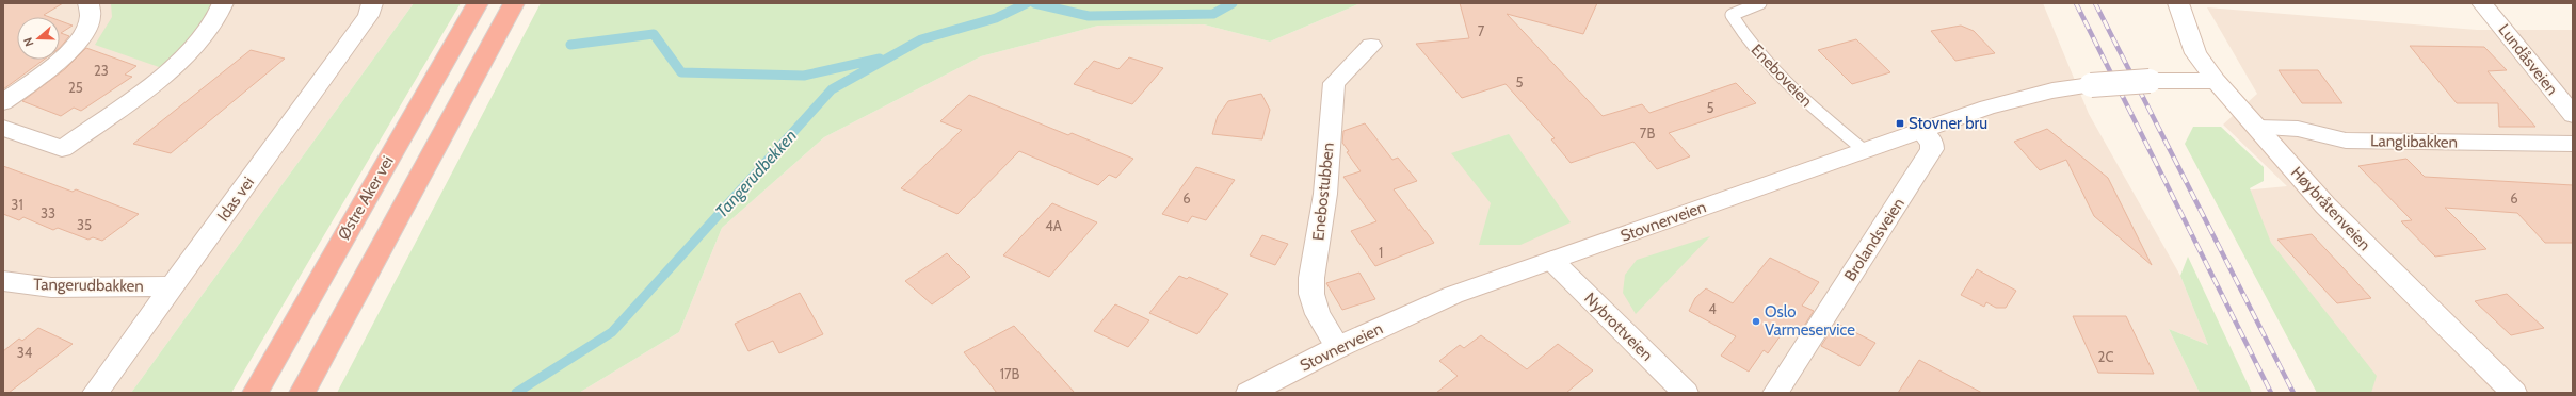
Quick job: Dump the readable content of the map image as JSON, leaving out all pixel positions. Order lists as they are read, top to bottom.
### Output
{
  "streets": {
    "highway": ["Østre Aker vei"],
    "street": [
      "Lundåsveien",
      "Langlibakken",
      "Enebostubben",
      "Idas vei",
      "Høybråtenveien",
      "Stovnerveien",
      "Brolandsveien",
      "Tangerudbakken",
      "Nybrottveien"
    ],
    "lane": ["Eneboveien"]
  },
  "crossings": [
    ["Eneboveien", "Stovnerveien"],
    ["Langlibakken", "Høybråtenveien"],
    ["Enebostubben", "Stovnerveien"],
    ["Idas vei", "Tangerudbakken"],
    ["Høybråtenveien", "Stovnerveien"],
    ["Stovnerveien", "Brolandsveien"],
    ["Stovnerveien", "Nybrottveien"]
  ],
  "water": ["Tangerudbekken"],
  "places": {
    "transit": ["Stovner bru"],
    "other": ["Oslo Varmeservice"]
  },
  "house_numbers": [
    "7",
    "23",
    "5",
    "25",
    "5",
    "7B",
    "6",
    "6",
    "31",
    "33",
    "35",
    "4A",
    "1",
    "4",
    "34",
    "2C",
    "17B"
  ],
  "north": "left"
}
